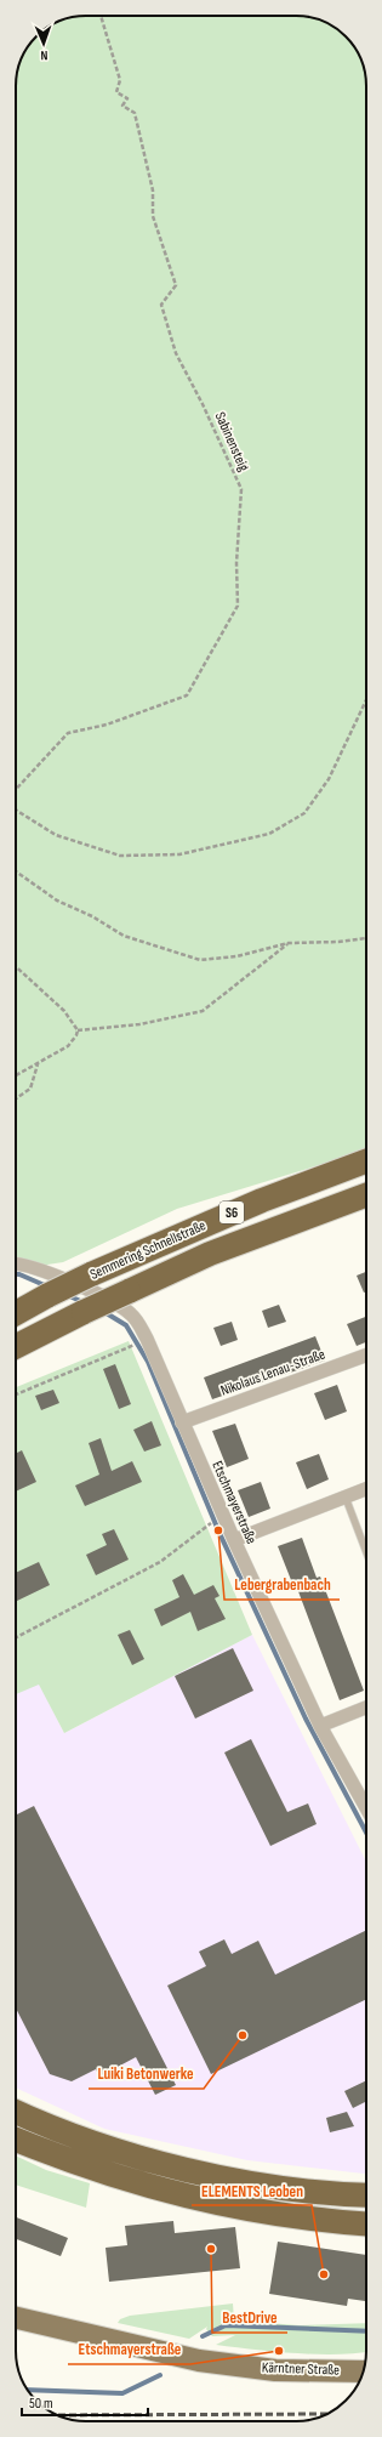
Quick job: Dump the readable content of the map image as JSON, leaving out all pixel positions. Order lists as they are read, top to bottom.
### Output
{
  "streets": {
    "highway": ["S6", "Semmering Schnellstraße"],
    "main road": ["Kärntner Straße"],
    "street": ["Nikolaus Lenau-Straße", "Etschmayerstraße"],
    "path": ["Sabinensteig"]
  },
  "crossings": [
    ["Nikolaus Lenau-Straße", "Etschmayerstraße"]
  ],
  "places": [
    "Lebergrabenbach",
    "Luiki Betonwerke",
    "BestDrive",
    "ELEMENTS Leoben",
    "Etschmayerstraße"
  ],
  "scale_bar": "50 m",
  "north": "bottom"
}
